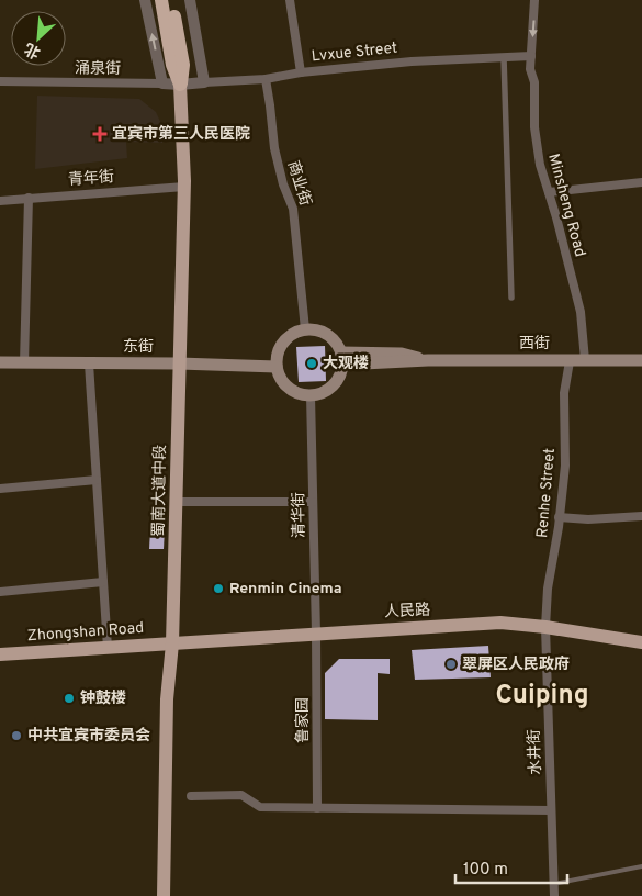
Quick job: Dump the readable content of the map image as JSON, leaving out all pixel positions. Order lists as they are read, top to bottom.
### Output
{
  "streets": {
    "main road": [
      "西街",
      "东街",
      "蜀南大道中段",
      "人民路",
      "Zhongshan Road"
    ],
    "street": [
      "Lvxue Street",
      "涌泉街",
      "青年街",
      "商业街",
      "Minsheng Road",
      "Renhe Street",
      "清华街",
      "鲁家园",
      "水井街"
    ]
  },
  "crossings": [
    ["Lvxue Street", "涌泉街"],
    ["Lvxue Street", "商业街"],
    ["Lvxue Street", "Minsheng Road"],
    ["Lvxue Street", "蜀南大道中段"],
    ["青年街", "蜀南大道中段"],
    ["商业街", "西街"],
    ["商业街", "东街"],
    ["商业街", "清华街"],
    ["Minsheng Road", "西街"],
    ["西街", "东街"],
    ["西街", "Renhe Street"],
    ["西街", "清华街"],
    ["东街", "蜀南大道中段"],
    ["东街", "清华街"],
    ["蜀南大道中段", "人民路"],
    ["蜀南大道中段", "Zhongshan Road"],
    ["Renhe Street", "人民路"],
    ["Renhe Street", "水井街"],
    ["清华街", "人民路"],
    ["清华街", "鲁家园"],
    ["人民路", "Zhongshan Road"],
    ["人民路", "鲁家园"],
    ["人民路", "水井街"]
  ],
  "districts": ["Cuiping"],
  "places": {
    "health": ["宜宾市第三人民医院"],
    "other": [
      "大观楼",
      "Renmin Cinema",
      "翠屏区人民政府",
      "钟鼓楼",
      "中共宜宾市委员会"
    ]
  },
  "scale_bar": "100 m",
  "north": "bottom left"
}
